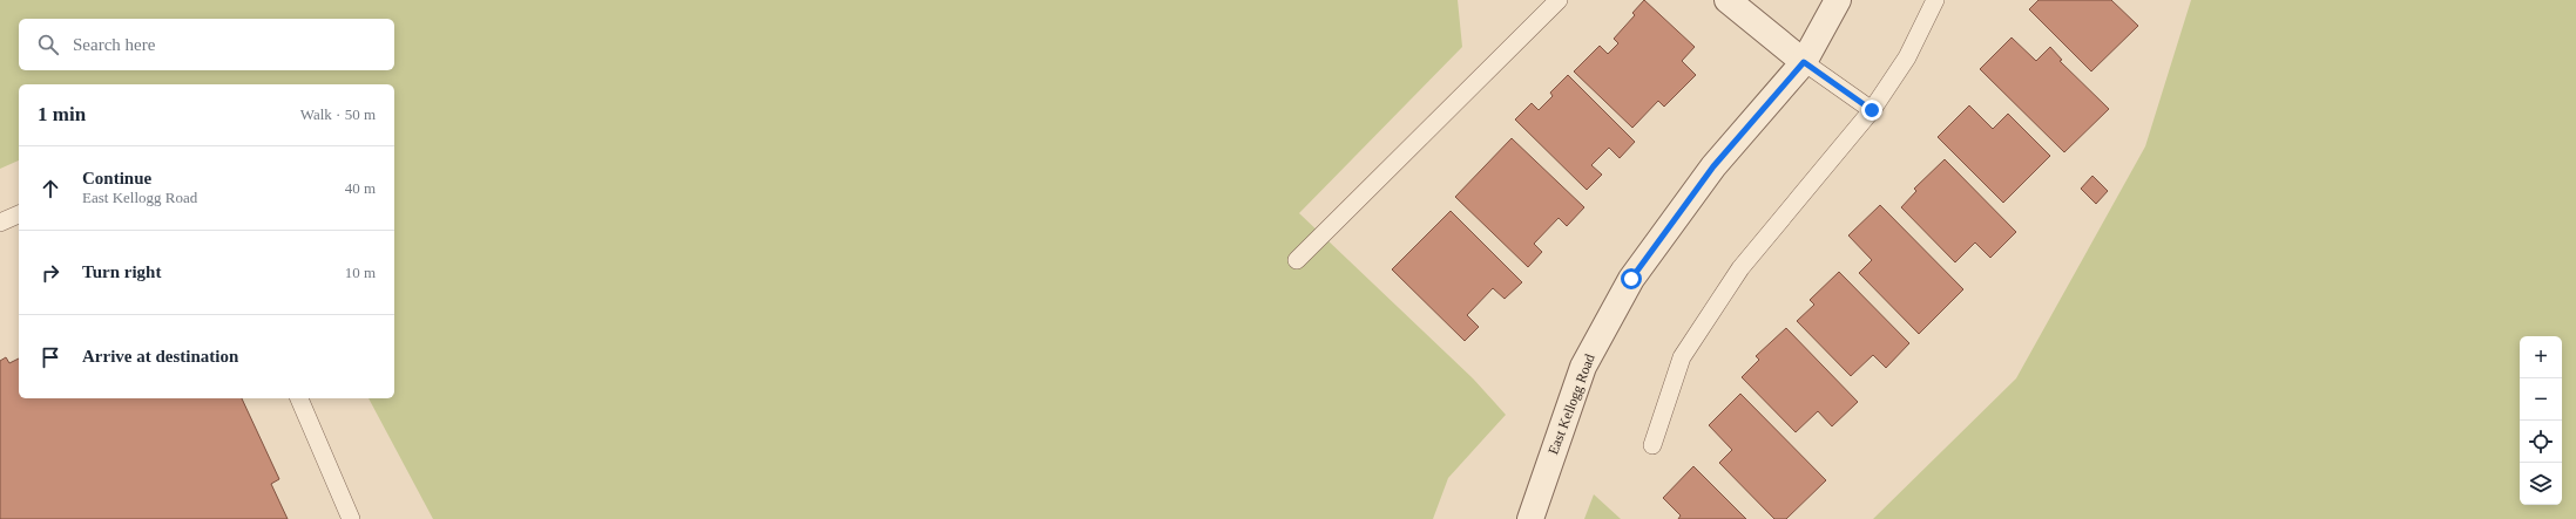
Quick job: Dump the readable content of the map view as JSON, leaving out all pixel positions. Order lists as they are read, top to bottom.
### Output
{
  "streets": {
    "street": ["East Kellogg Road"]
  },
  "page": {
    "search": "Search here",
    "heading": ["1 min", "Walk · 50 m"],
    "list": [
      ["Continue", "East Kellogg Road", "40 m"],
      ["Turn right", "10 m"],
      "Arrive at destination"
    ],
    "map_buttons": ["+", "−"]
  }
}
